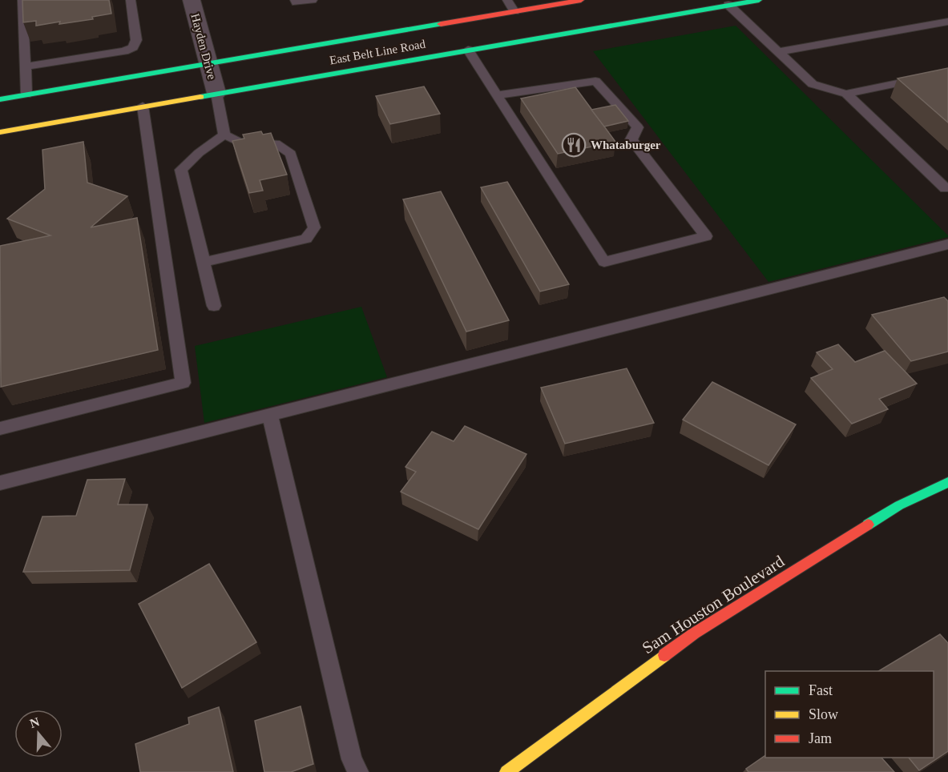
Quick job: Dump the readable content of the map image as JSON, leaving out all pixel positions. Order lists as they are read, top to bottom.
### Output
{
  "streets": {
    "main road": ["East Belt Line Road", "Sam Houston Boulevard"],
    "street": ["Hayden Drive"]
  },
  "crossings": [
    ["Hayden Drive", "East Belt Line Road"]
  ],
  "places": {
    "restaurant": ["Whataburger"]
  },
  "legend": ["Fast", "Slow", "Jam"],
  "north": "top"
}
